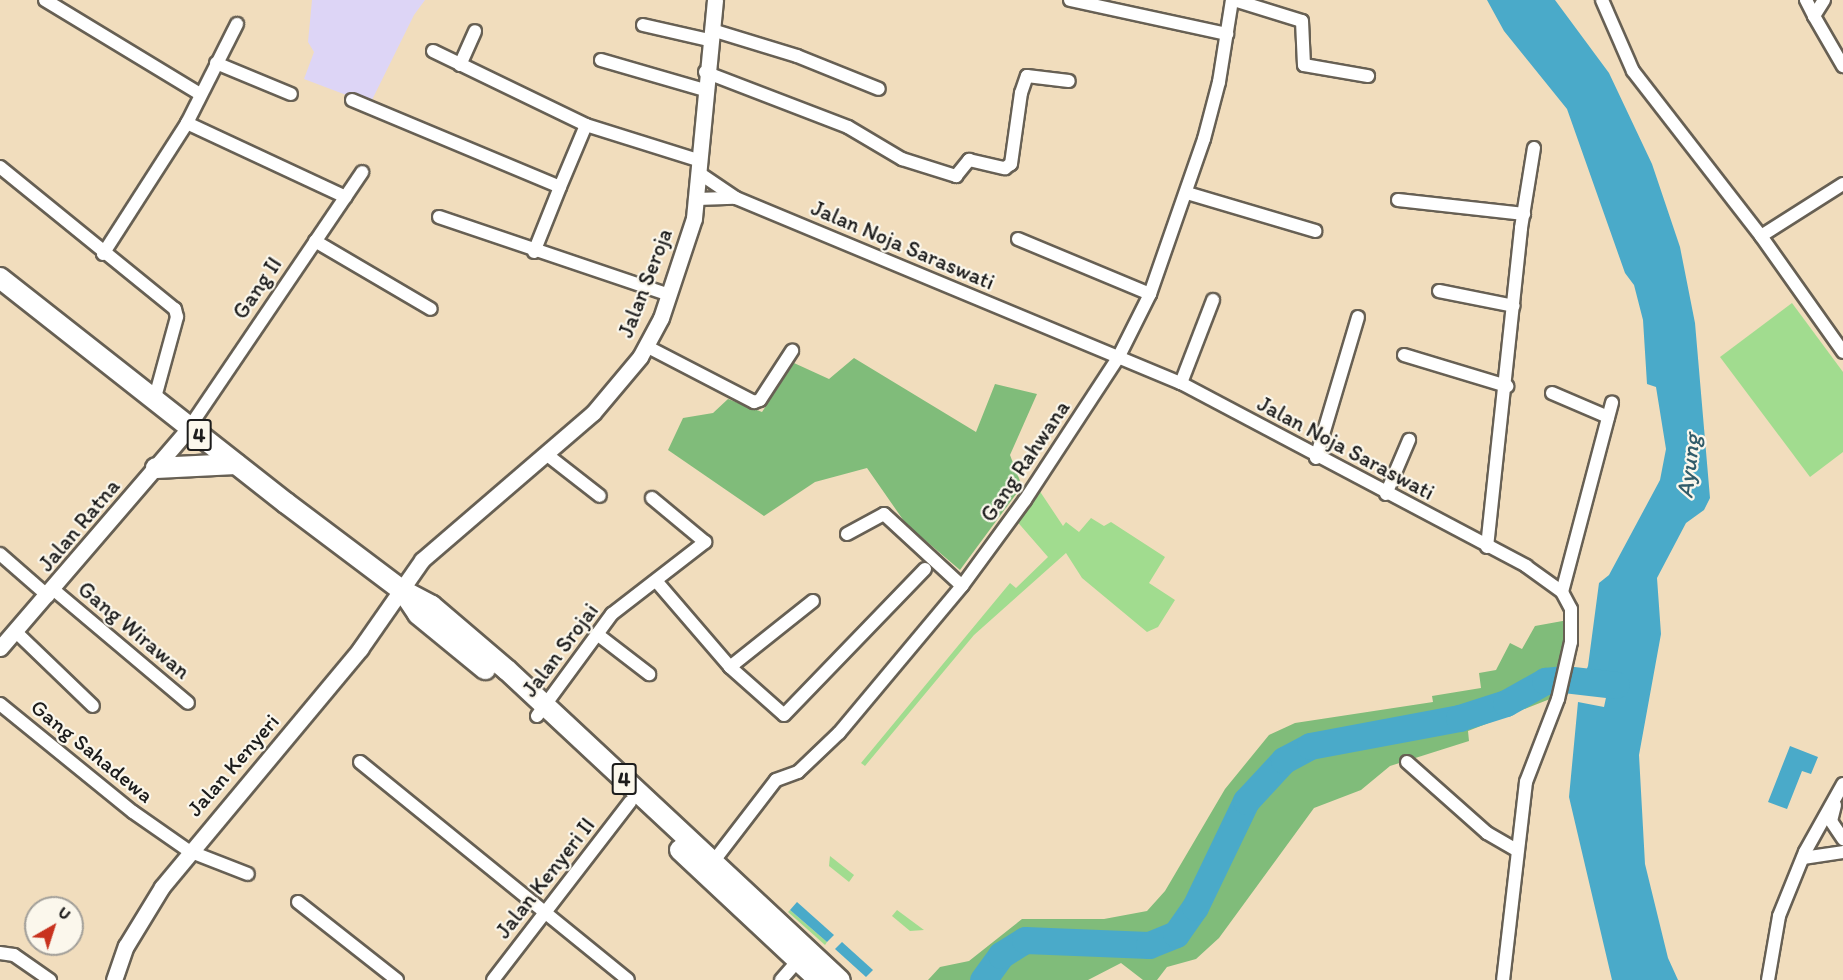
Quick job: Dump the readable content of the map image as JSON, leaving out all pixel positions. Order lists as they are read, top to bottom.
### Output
{
  "streets": {
    "highway": ["4"],
    "street": [
      "Jalan Noja Saraswati",
      "Jalan Seroja",
      "Gang II",
      "Gang Rahwana",
      "Jalan Ratna",
      "Gang Wirawan",
      "Jalan Srojai",
      "Gang Sahadewa",
      "Jalan Kenyeri",
      "Jalan Kenyeri II"
    ]
  },
  "crossings": [
    ["Jalan Noja Saraswati", "Jalan Seroja"],
    ["Jalan Noja Saraswati", "Gang Rahwana"],
    ["Jalan Seroja", "4"],
    ["Jalan Seroja", "Jalan Kenyeri"],
    ["Gang II", "4"],
    ["Gang II", "Jalan Ratna"],
    ["4", "Gang Rahwana"],
    ["4", "Jalan Ratna"],
    ["4", "Jalan Srojai"],
    ["4", "Jalan Kenyeri"],
    ["4", "Jalan Kenyeri II"],
    ["Jalan Ratna", "Gang Wirawan"],
    ["Gang Sahadewa", "Jalan Kenyeri"]
  ],
  "water": ["Ayung"],
  "north": "top right"
}
